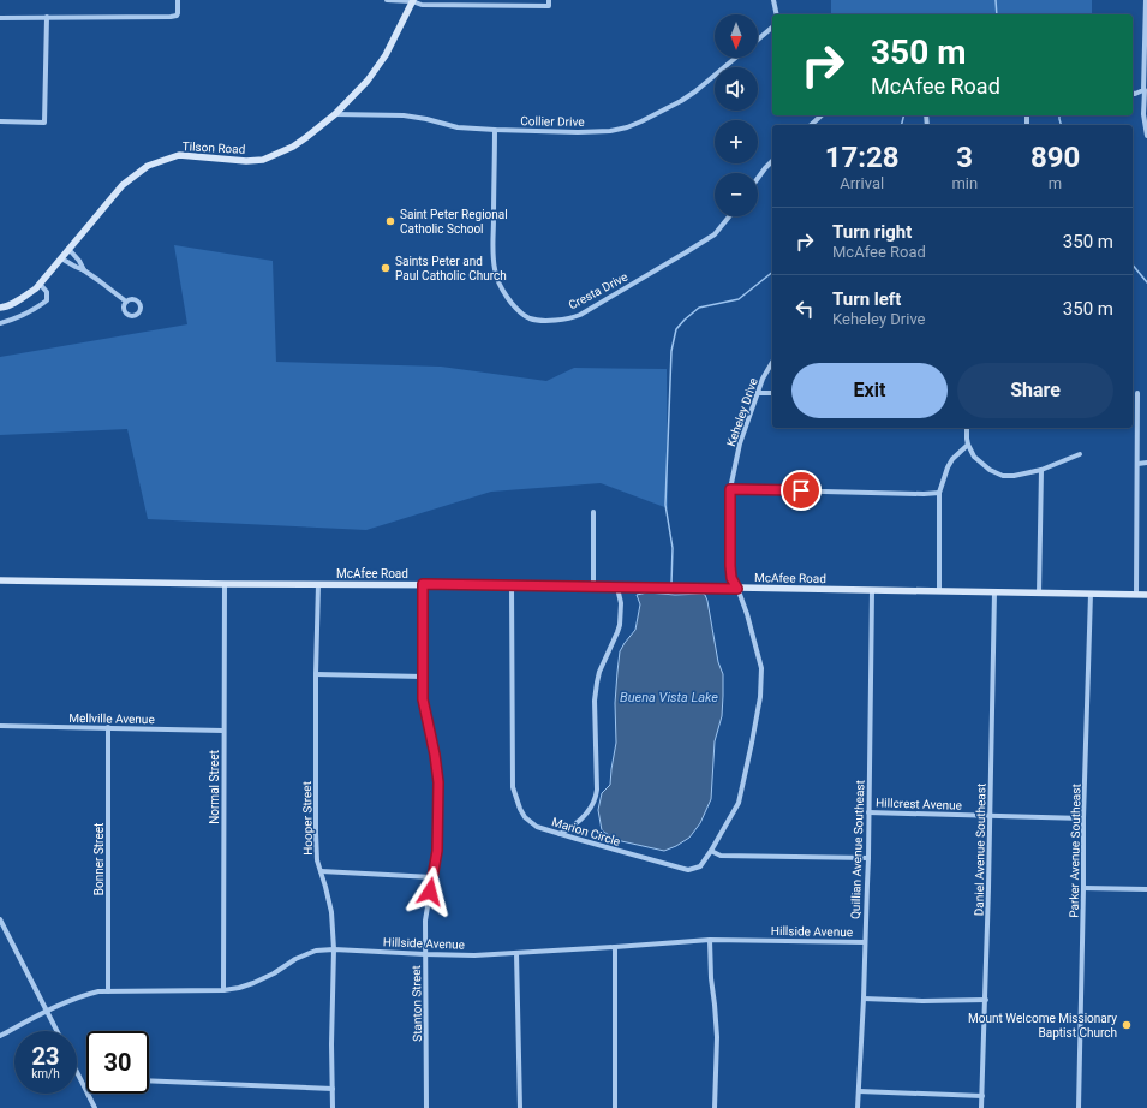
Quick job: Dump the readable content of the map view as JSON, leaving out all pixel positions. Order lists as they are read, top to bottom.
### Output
{
  "streets": {
    "street": [
      "Collier Drive",
      "Tilson Road",
      "Cresta Drive",
      "Keheley Drive",
      "McAfee Road",
      "Mellville Avenue",
      "Normal Street",
      "Hillcrest Avenue",
      "Hooper Street",
      "Marion Circle",
      "Quillian Avenue Southeast",
      "Daniel Avenue Southeast",
      "Parker Avenue Southeast",
      "Bonner Street",
      "Hillside Avenue",
      "Stanton Street"
    ]
  },
  "crossings": [
    ["Collier Drive", "Tilson Road"],
    ["Collier Drive", "Cresta Drive"],
    ["Keheley Drive", "McAfee Road"],
    ["Keheley Drive", "Marion Circle"],
    ["McAfee Road", "Normal Street"],
    ["McAfee Road", "Hooper Street"],
    ["McAfee Road", "Marion Circle"],
    ["McAfee Road", "Quillian Avenue Southeast"],
    ["McAfee Road", "Daniel Avenue Southeast"],
    ["McAfee Road", "Parker Avenue Southeast"],
    ["McAfee Road", "Stanton Street"],
    ["Mellville Avenue", "Normal Street"],
    ["Mellville Avenue", "Bonner Street"],
    ["Normal Street", "Hillside Avenue"],
    ["Hillcrest Avenue", "Quillian Avenue Southeast"],
    ["Hillcrest Avenue", "Daniel Avenue Southeast"],
    ["Hillcrest Avenue", "Parker Avenue Southeast"],
    ["Hooper Street", "Hillside Avenue"],
    ["Quillian Avenue Southeast", "Hillside Avenue"],
    ["Bonner Street", "Hillside Avenue"],
    ["Hillside Avenue", "Stanton Street"]
  ],
  "water": ["Buena Vista Lake"],
  "places": ["Saint Peter Regional Catholic School", "Saints Peter and Paul Catholic Church", "Mount Welcome Missionary Baptist Church"],
  "north": "bottom",
  "page": {
    "map_buttons": ["+", "−"],
    "turn": ["350 m", "McAfee Road"],
    "eta": [
      "17:28",
      "Arrival",
      "3",
      "min",
      "890",
      "m"
    ],
    "list": [
      {
        "name": "Turn right",
        "note": "McAfee Road",
        "value": "350 m"
      },
      {
        "name": "Turn left",
        "note": "Keheley Drive",
        "value": "350 m"
      }
    ],
    "buttons": ["Exit", "Share"],
    "speed": "23 km/h",
    "limit": "30"
  }
}
